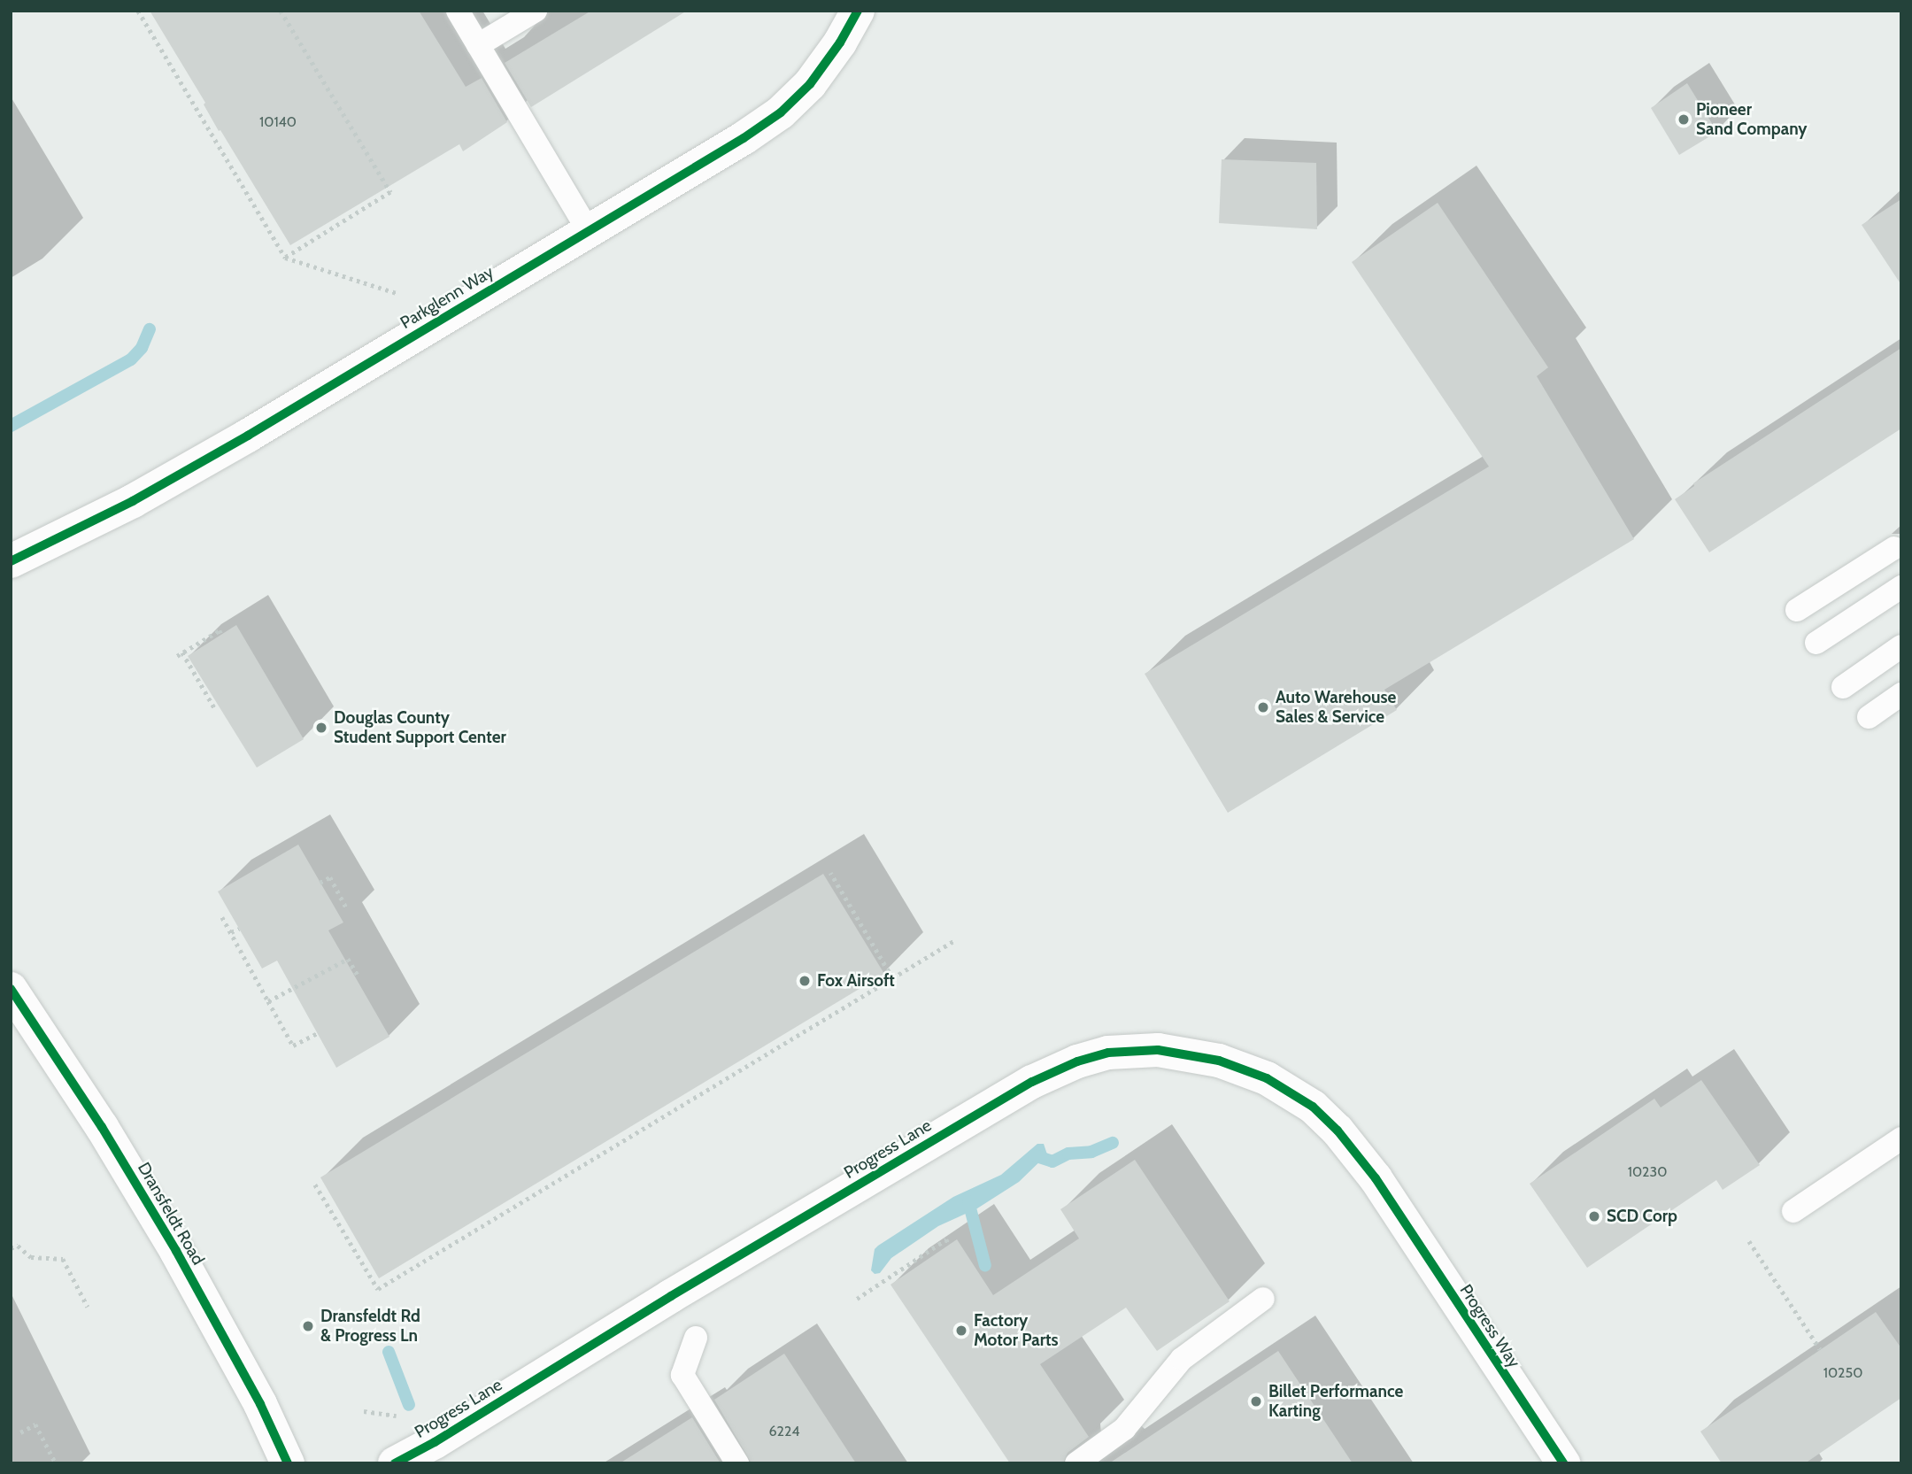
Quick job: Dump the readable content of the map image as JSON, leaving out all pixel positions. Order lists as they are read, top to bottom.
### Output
{
  "streets": {
    "street": [
      "Parkglenn Way",
      "Progress Lane",
      "Dransfeldt Road",
      "Progress Way"
    ]
  },
  "crossings": [
    ["Progress Lane", "Progress Way"]
  ],
  "places": [
    "Pioneer Sand Company",
    "Auto Warehouse Sales & Service",
    "Douglas County Student Support Center",
    "Fox Airsoft",
    "SCD Corp",
    "Dransfeldt Rd & Progress Ln",
    "Factory Motor Parts",
    "Billet Performance Karting"
  ],
  "house_numbers": [
    "10140",
    "10230",
    "10250",
    "6224"
  ]
}
